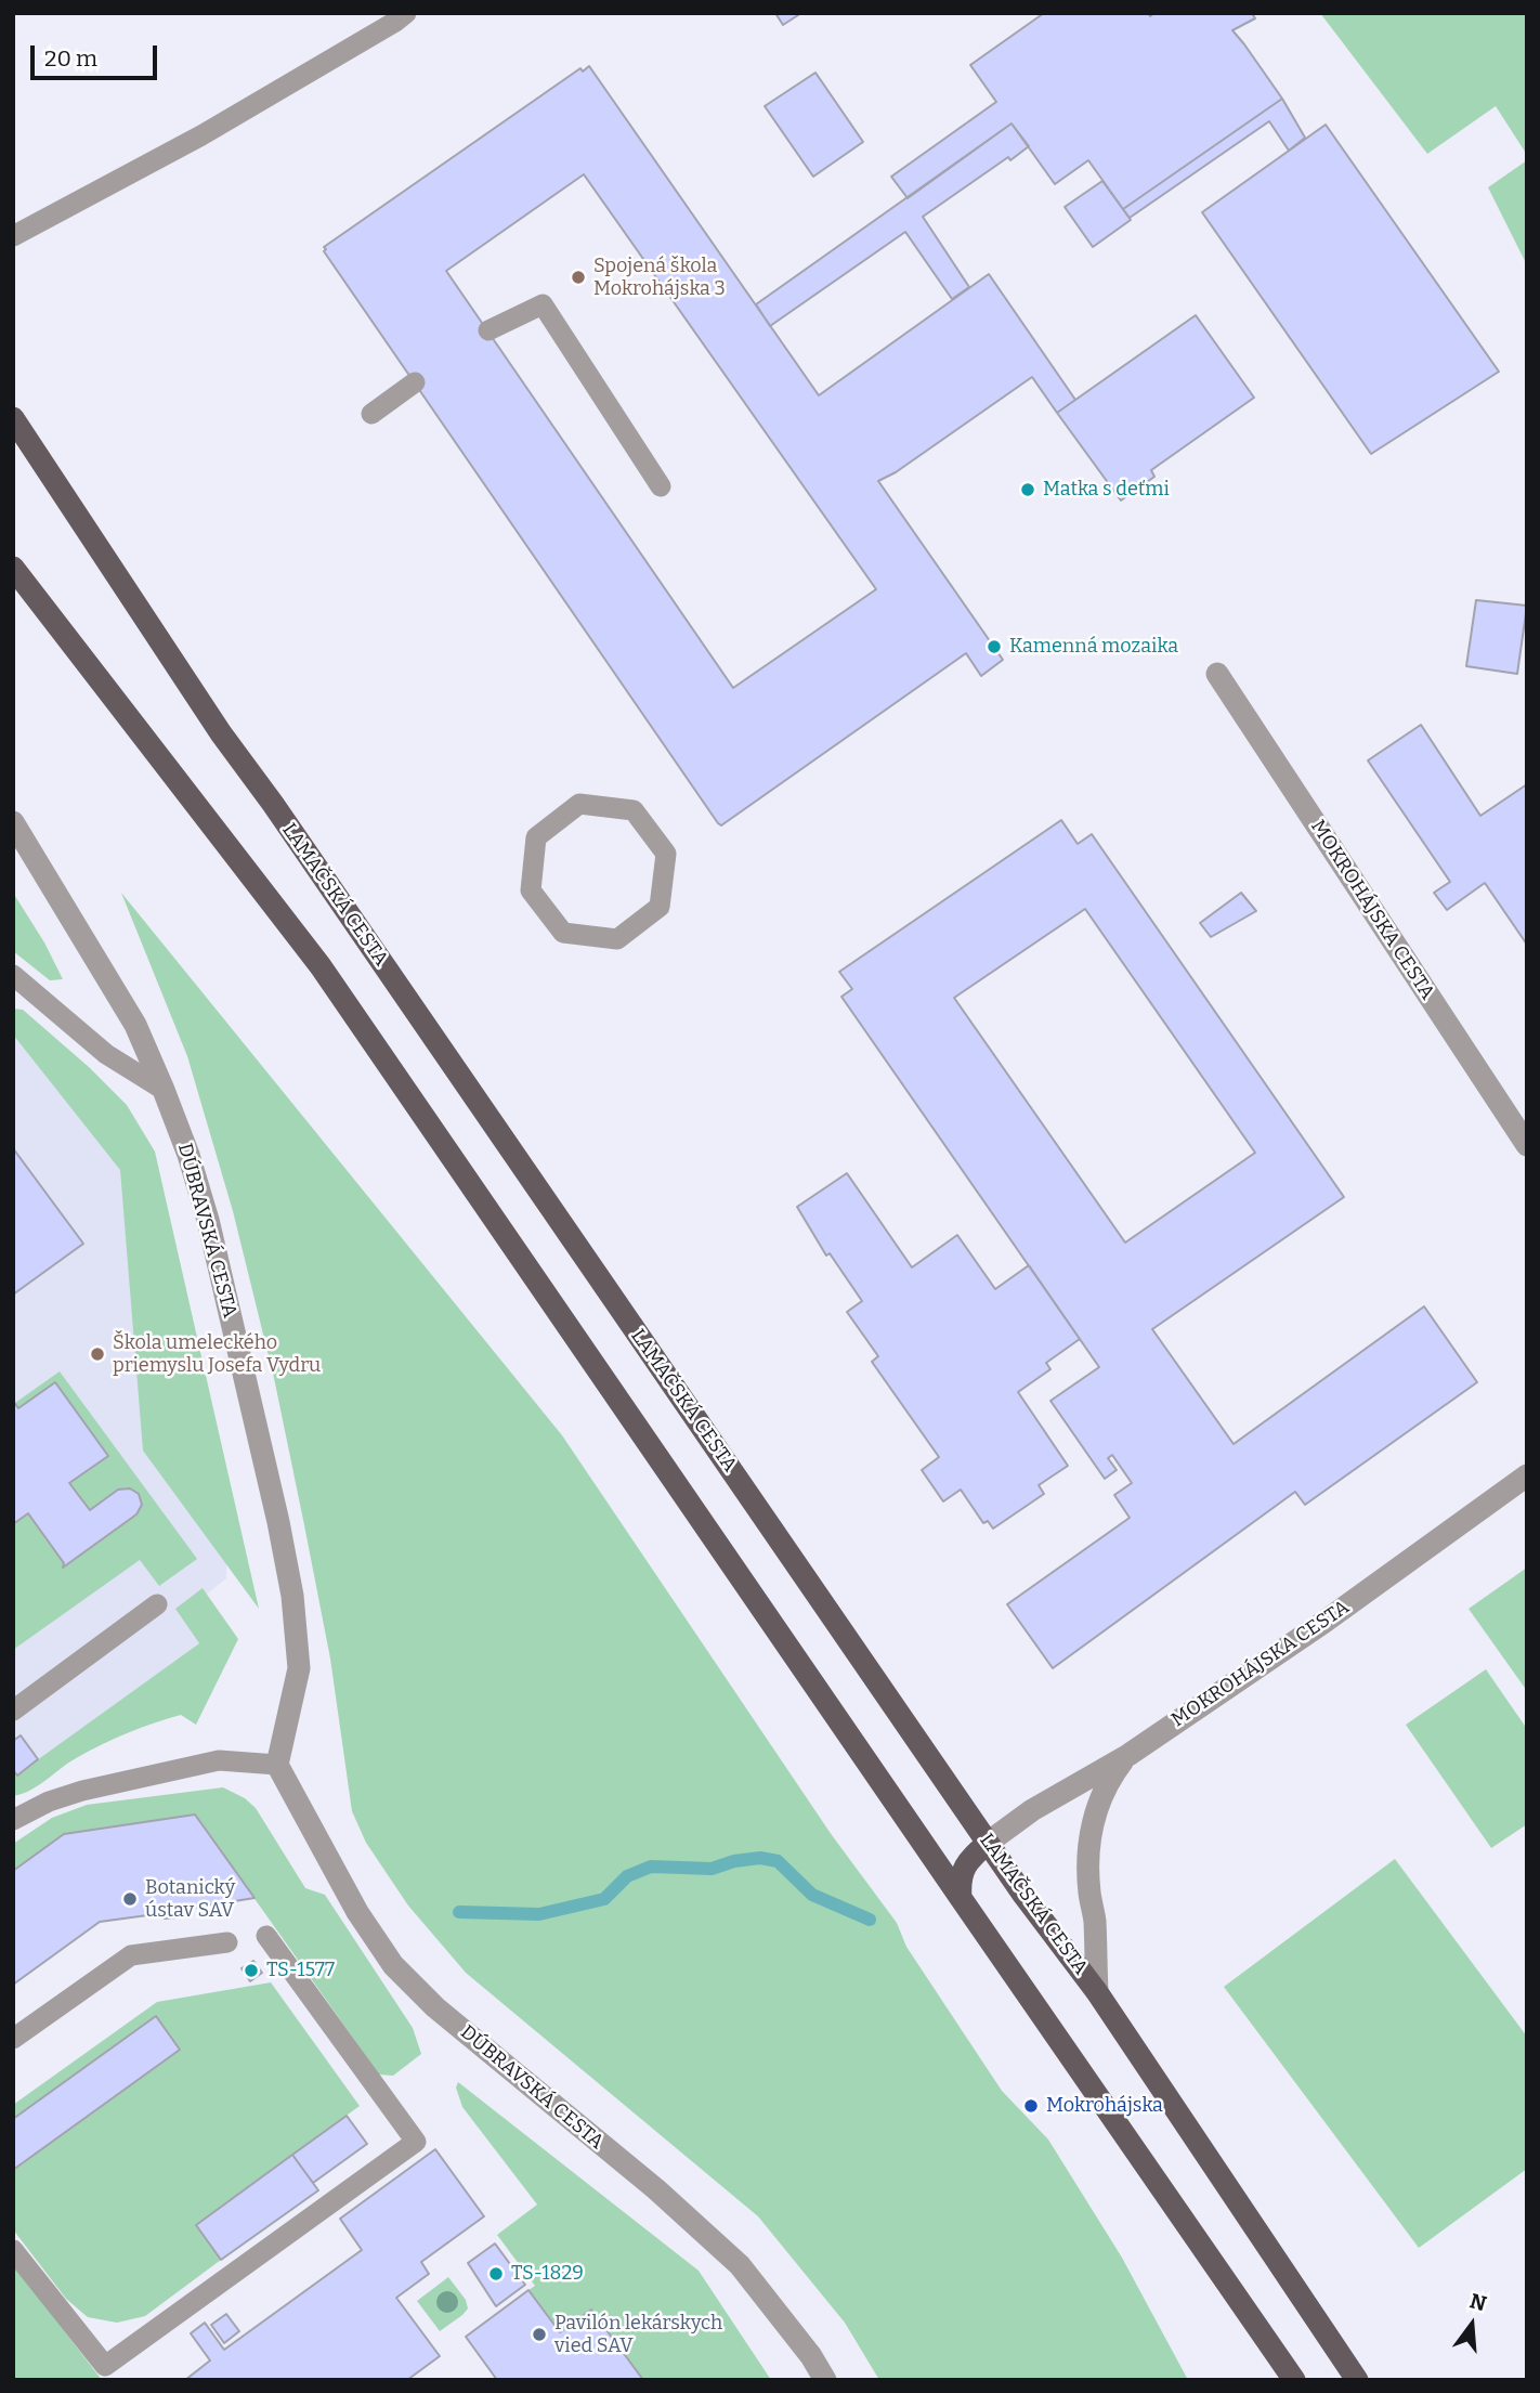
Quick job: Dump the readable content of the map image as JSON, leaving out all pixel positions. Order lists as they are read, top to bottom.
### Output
{
  "streets": {
    "main road": ["LAMAČSKÁ CESTA"],
    "street": ["MOKROHÁJSKA CESTA", "DÚBRAVSKÁ CESTA"]
  },
  "crossings": [
    ["LAMAČSKÁ CESTA", "MOKROHÁJSKA CESTA"]
  ],
  "places": [
    "Spojená škola Mokrohájska 3",
    "Matka s deťmi",
    "Kamenná mozaika",
    "Škola umeleckého priemyslu Josefa Vydru",
    "Botanický ústav SAV",
    "TS-1577",
    "Mokrohájska",
    "TS-1829",
    "Pavilón lekárskych vied SAV"
  ],
  "scale_bar": "20 m",
  "north": "top"
}
